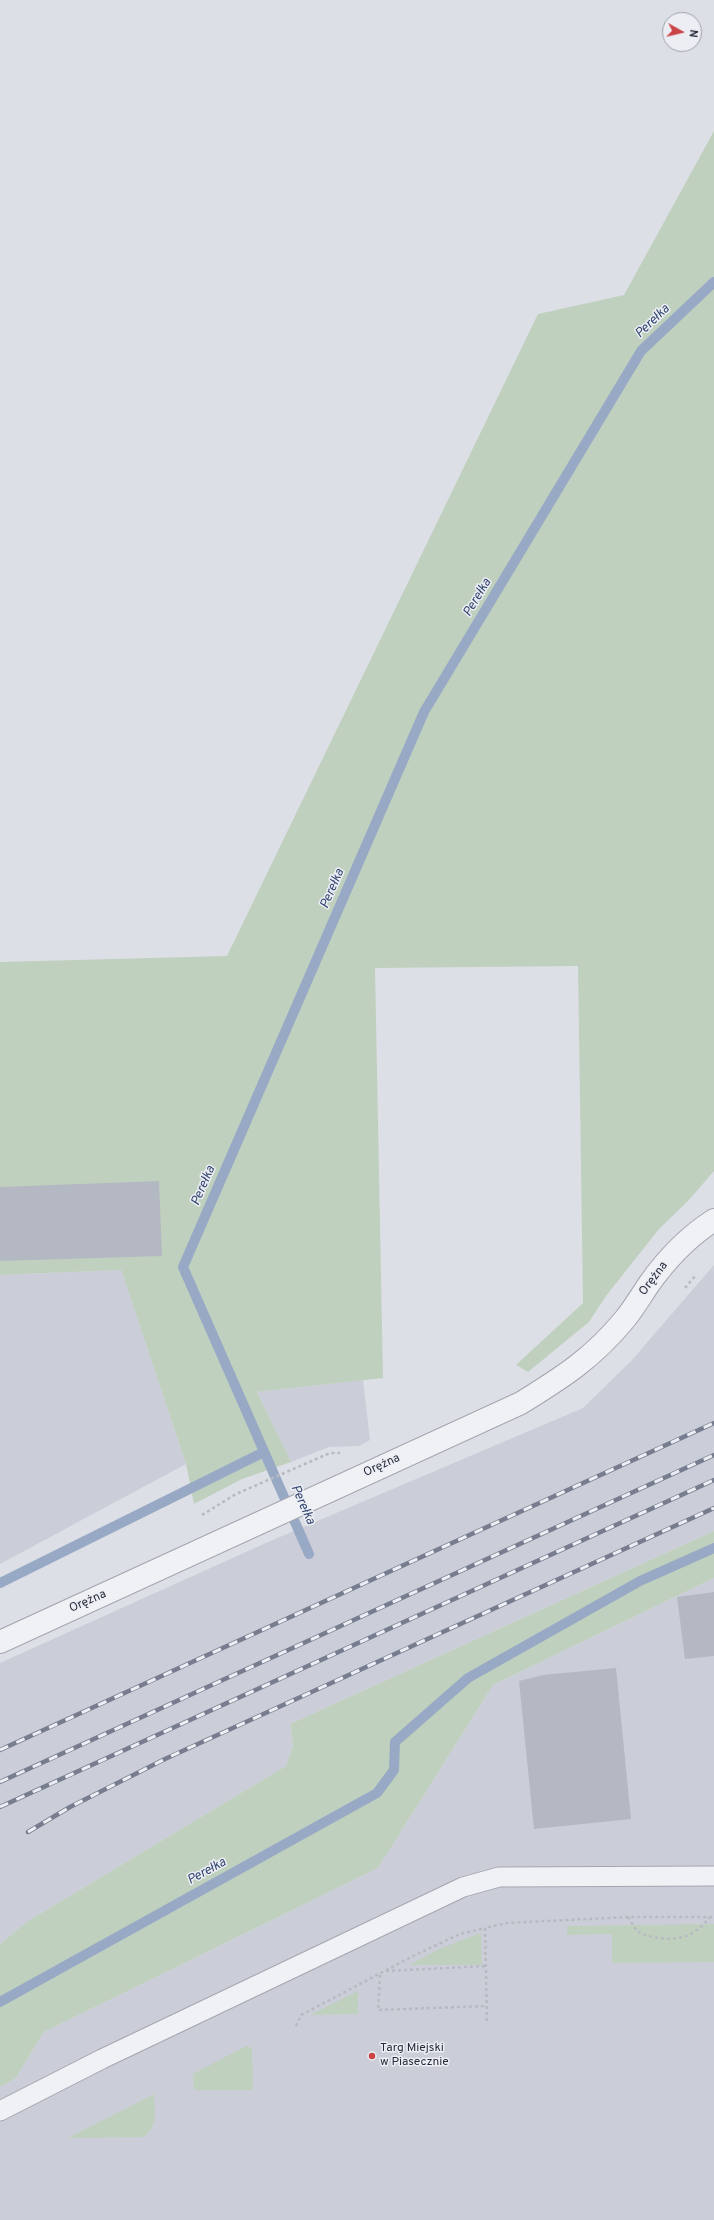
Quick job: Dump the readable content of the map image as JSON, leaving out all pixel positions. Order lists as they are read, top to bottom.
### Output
{
  "streets": {
    "street": ["Orężna"]
  },
  "water": ["Perełka"],
  "places": ["Targ Miejski w Piasecznie"],
  "north": "right"
}
